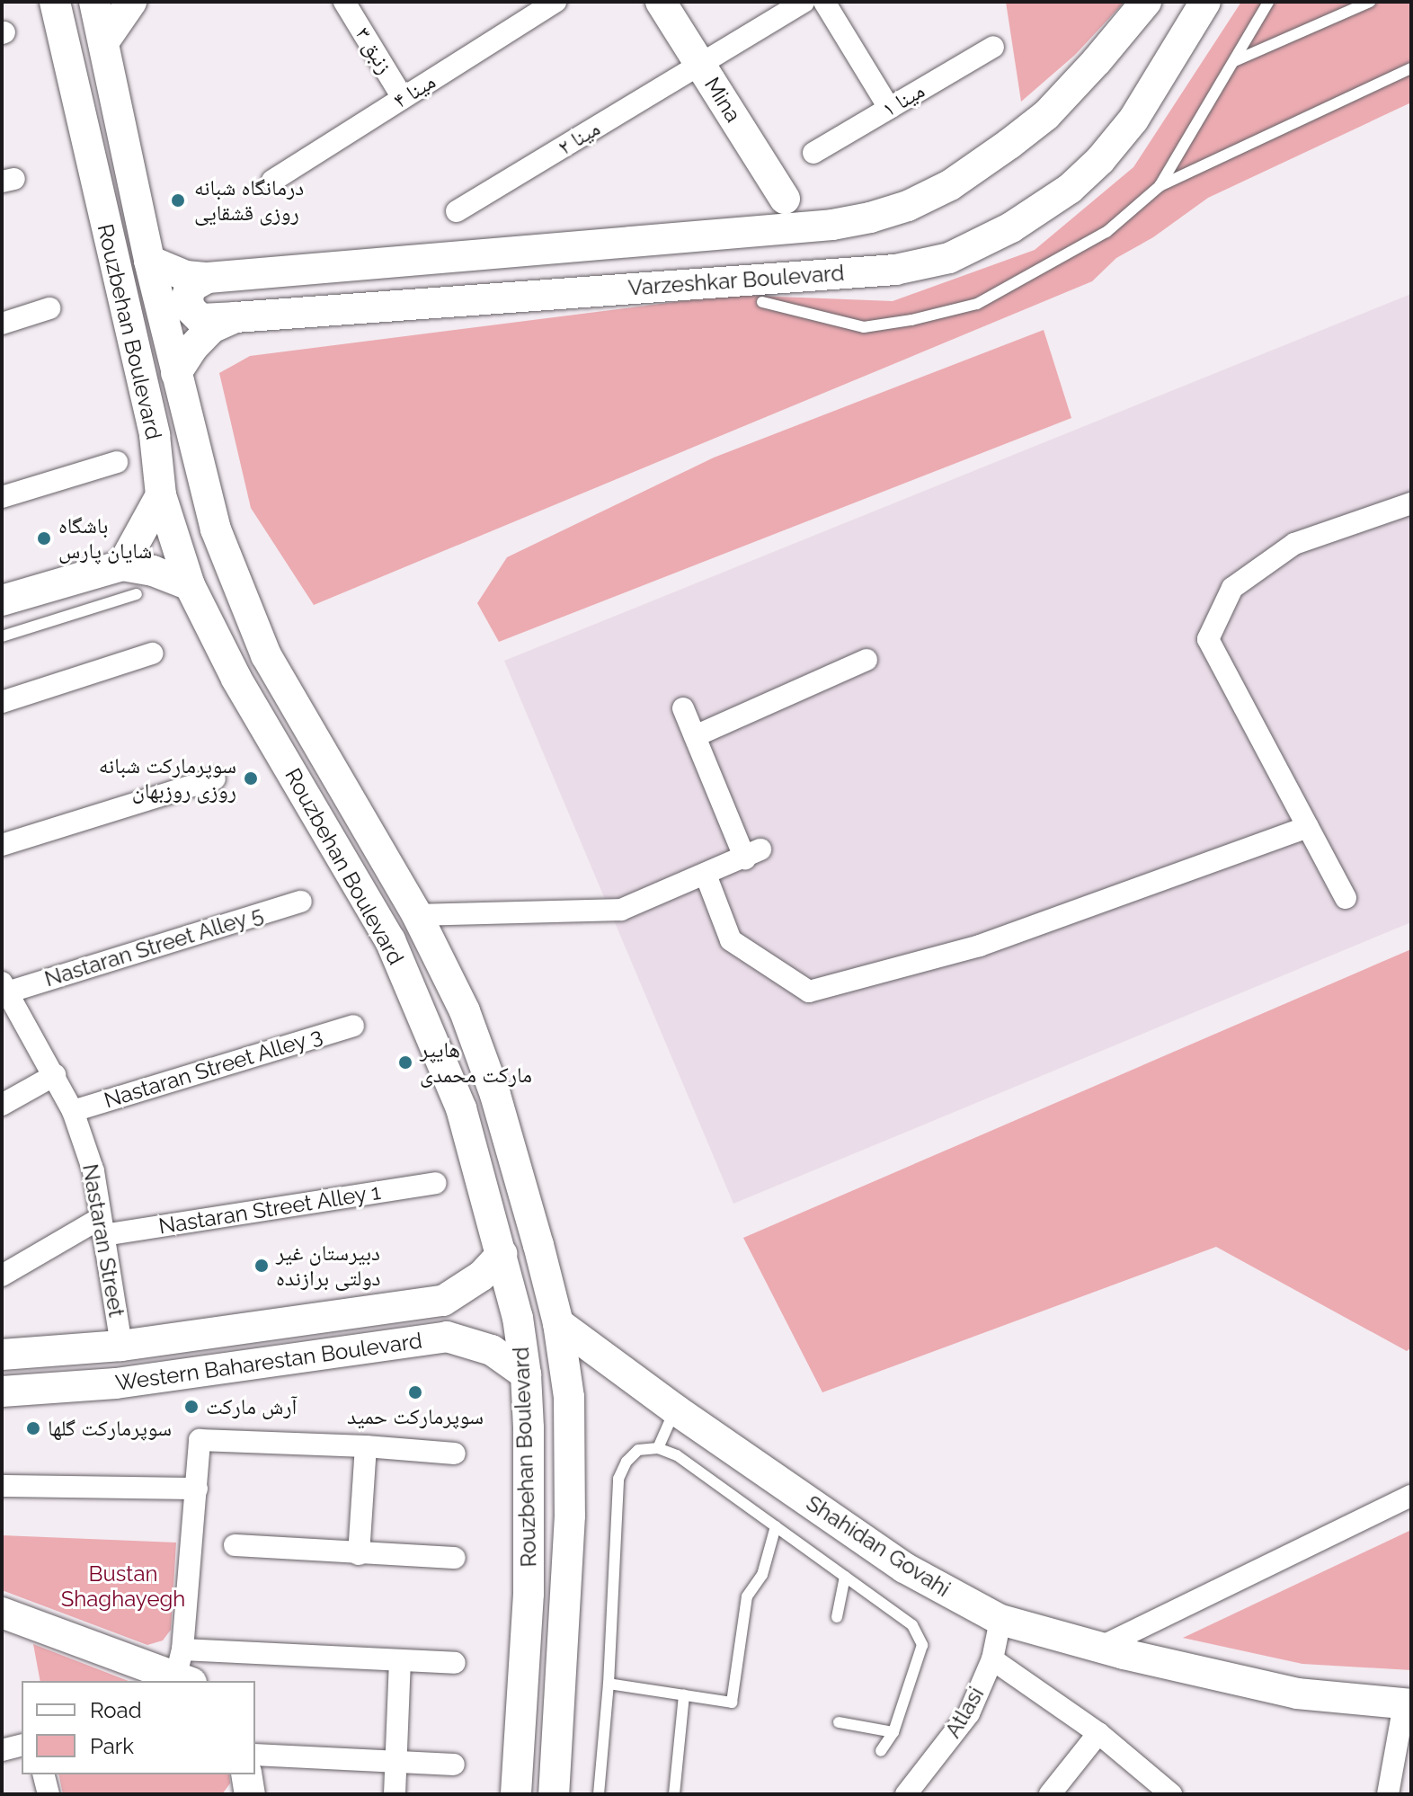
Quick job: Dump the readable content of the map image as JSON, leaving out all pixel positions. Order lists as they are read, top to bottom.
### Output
{
  "streets": {
    "main road": [
      "Mina",
      "Varzeshkar Boulevard",
      "Rouzbehan Boulevard",
      "Western Baharestan Boulevard",
      "Shahidan Govahi"
    ],
    "street": [
      "زنبق ۳",
      "مینا ۴",
      "مینا ۱",
      "مینا ۲",
      "Nastaran Street Alley 5",
      "Nastaran Street Alley 3",
      "Nastaran Street Alley 1",
      "Nastaran Street",
      "Atlasi"
    ]
  },
  "crossings": [
    ["زنبق ۳", "مینا ۴"],
    ["Mina", "مینا ۲"],
    ["Varzeshkar Boulevard", "Rouzbehan Boulevard"],
    ["Rouzbehan Boulevard", "Western Baharestan Boulevard"],
    ["Rouzbehan Boulevard", "Shahidan Govahi"],
    ["Nastaran Street Alley 5", "Nastaran Street"],
    ["Nastaran Street Alley 3", "Nastaran Street"],
    ["Nastaran Street Alley 1", "Nastaran Street"],
    ["Nastaran Street", "Western Baharestan Boulevard"],
    ["Shahidan Govahi", "Atlasi"]
  ],
  "parks": ["Bustan Shaghayegh"],
  "places": [
    "درمانگاه شبانه روزی قشقایی",
    "باشگاه شایان پارس",
    "سوپرمارکت شبانه روزی روزبهان",
    "هایپر مارکت محمدی",
    "دبیرستان غیر دولتی برازنده",
    "سوپرمارکت حمید",
    "آرش مارکت",
    "سوپرمارکت گلها"
  ],
  "legend": ["Road", "Park"]
}
